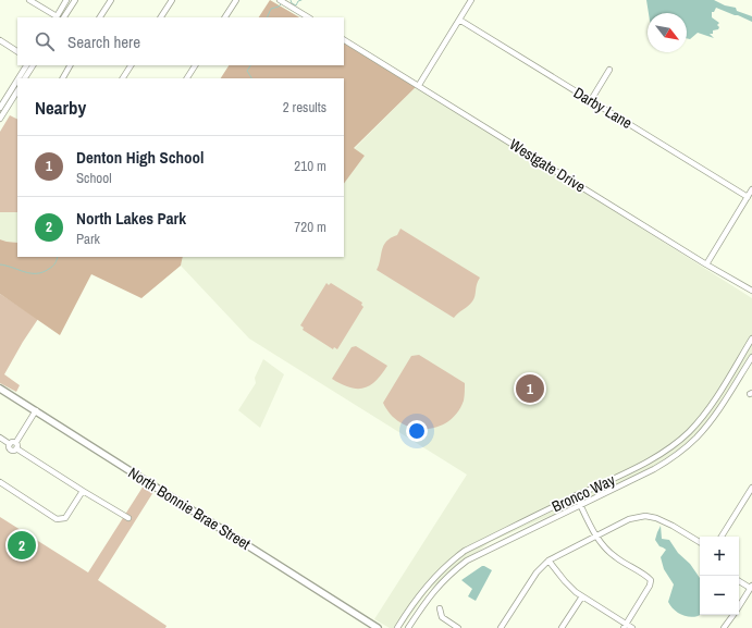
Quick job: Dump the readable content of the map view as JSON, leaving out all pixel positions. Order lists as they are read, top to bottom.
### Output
{
  "streets": {
    "main road": ["North Bonnie Brae Street"],
    "street": ["Darby Lane", "Westgate Drive", "Bronco Way"]
  },
  "north": "bottom right",
  "page": {
    "search": "Search here",
    "heading": ["Nearby", "2 results"],
    "list": [
      {
        "mark": "1",
        "name": "Denton High School",
        "note": "School",
        "value": "210 m"
      },
      {
        "mark": "2",
        "name": "North Lakes Park",
        "note": "Park",
        "value": "720 m"
      }
    ],
    "pins": ["1", "2"],
    "map_buttons": ["+", "−"]
  }
}
